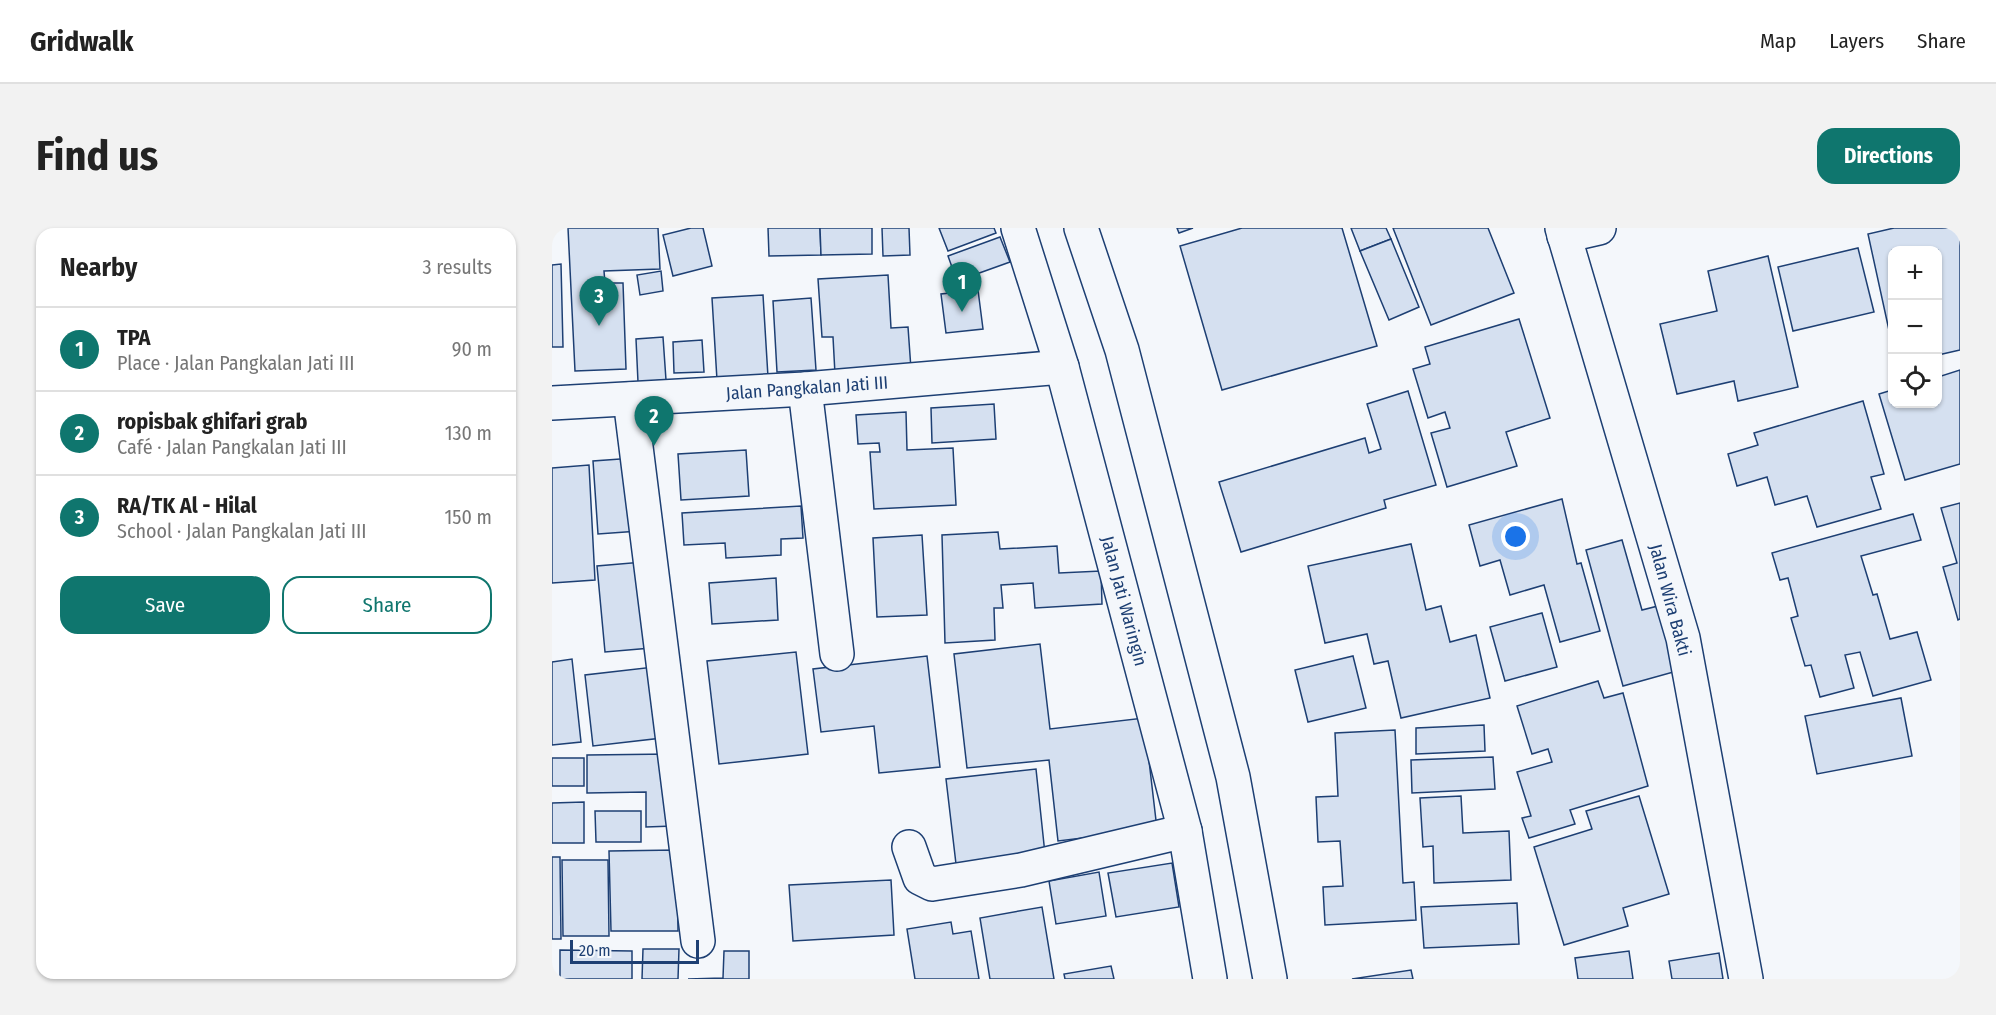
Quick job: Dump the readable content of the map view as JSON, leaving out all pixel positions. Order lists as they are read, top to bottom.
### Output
{
  "streets": {
    "street": ["Jalan Pangkalan Jati III", "Jalan Wira Bakti", "Jalan Jati Waringin"]
  },
  "crossings": [
    ["Jalan Pangkalan Jati III", "Jalan Jati Waringin"]
  ],
  "scale_bar": "20 m",
  "page": {
    "header": "Gridwalk",
    "nav": ["Map", "Layers", "Share"],
    "buttons": [
      "Directions",
      ["Save", "Share"]
    ],
    "title": "Find us",
    "heading": ["Nearby", "3 results"],
    "map_buttons": ["+", "−"],
    "pins": ["1", "3", "2"],
    "list": [
      {
        "mark": "1",
        "name": "TPA",
        "note": "Place · Jalan Pangkalan Jati III",
        "value": "90 m"
      },
      {
        "mark": "2",
        "name": "ropisbak ghifari grab",
        "note": "Café · Jalan Pangkalan Jati III",
        "value": "130 m"
      },
      {
        "mark": "3",
        "name": "RA/TK Al - Hilal",
        "note": "School · Jalan Pangkalan Jati III",
        "value": "150 m"
      }
    ],
    "scale": "20 m"
  }
}
